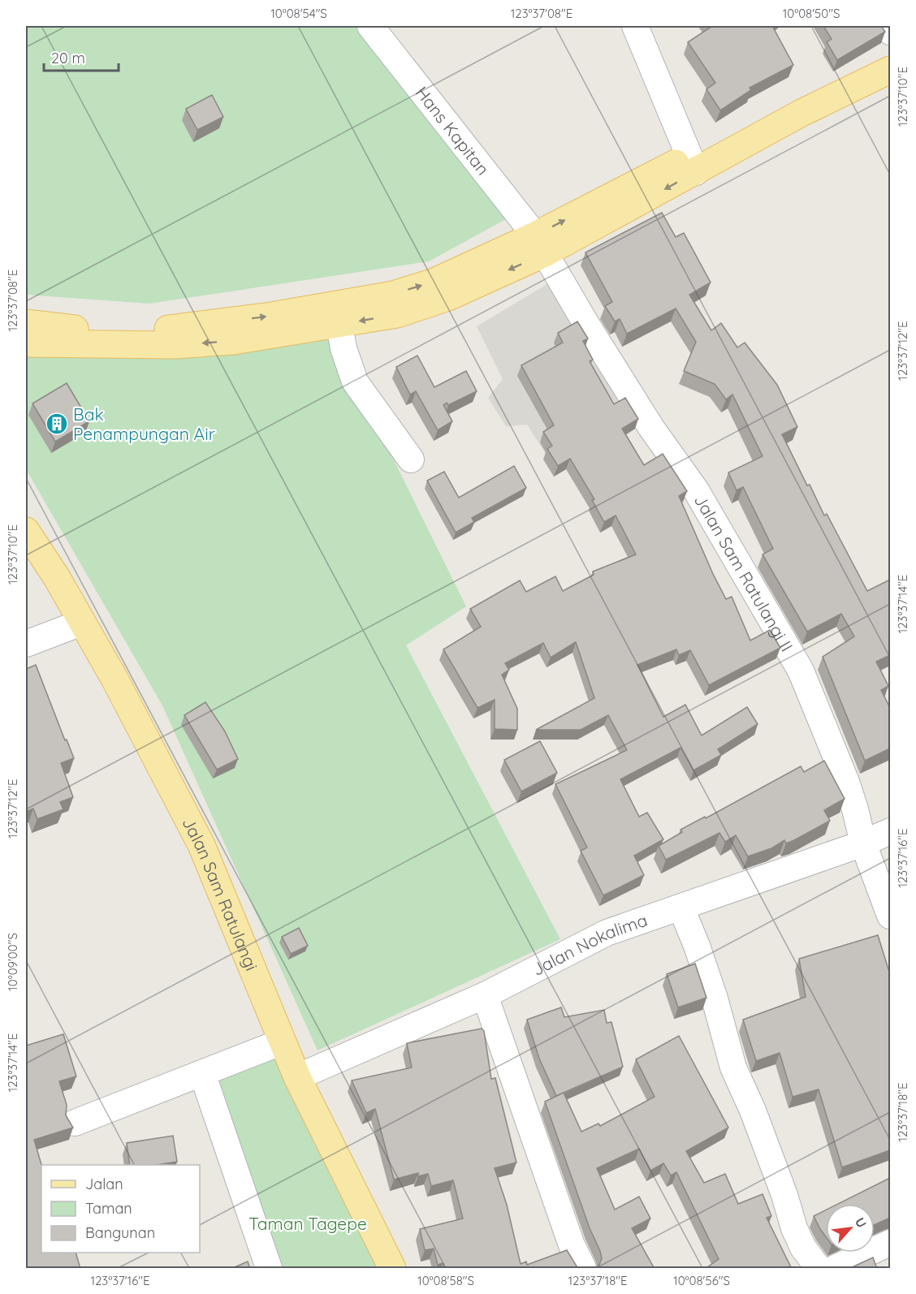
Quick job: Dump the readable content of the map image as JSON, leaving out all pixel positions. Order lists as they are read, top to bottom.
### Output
{
  "streets": {
    "main road": ["Jalan Sam Ratulangi"],
    "street": ["Hans Kapitan", "Jalan Sam Ratulangi II", "Jalan Nokalima"]
  },
  "crossings": [
    ["Hans Kapitan", "Jalan Sam Ratulangi II"],
    ["Jalan Sam Ratulangi II", "Jalan Nokalima"],
    ["Jalan Sam Ratulangi", "Jalan Nokalima"]
  ],
  "parks": ["Taman Tagepe"],
  "places": {
    "building": ["Bak Penampungan Air"]
  },
  "legend": ["Jalan", "Taman", "Bangunan"],
  "scale_bar": "20 m",
  "north": "top right",
  "coordinates": [
    "10°08'54\"S",
    "123°37'08\"E",
    "10°08'50\"S",
    "123°37'10\"E",
    "123°37'12\"E",
    "123°37'14\"E",
    "123°37'16\"E",
    "10°09'00\"S",
    "123°37'18\"E",
    "10°08'58\"S",
    "10°08'56\"S"
  ]
}
